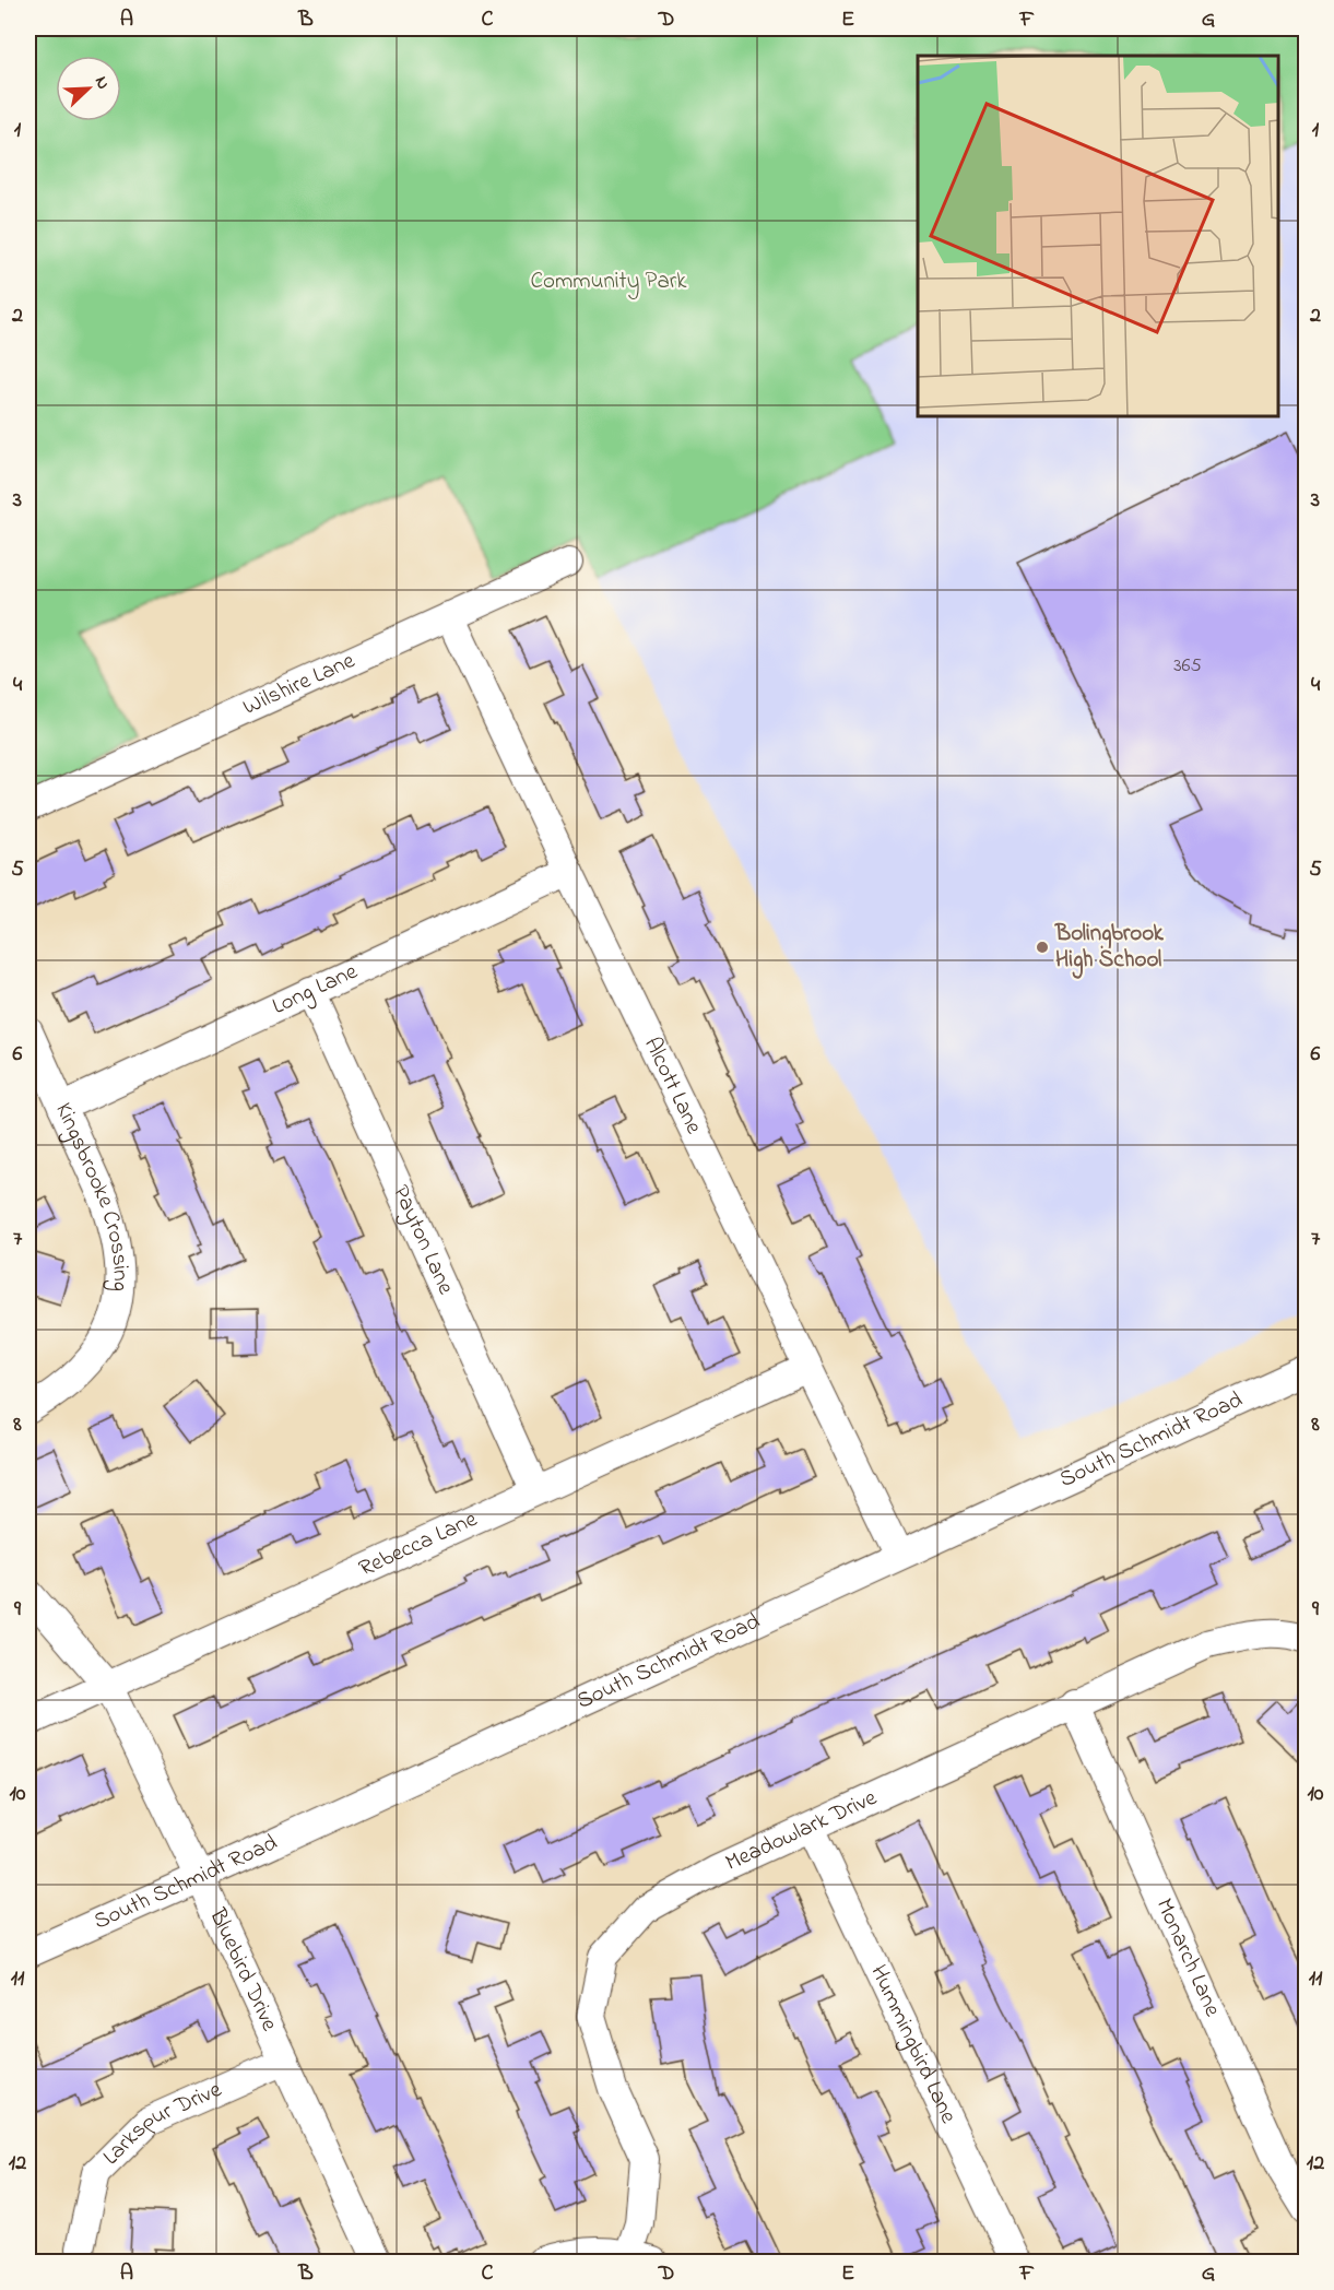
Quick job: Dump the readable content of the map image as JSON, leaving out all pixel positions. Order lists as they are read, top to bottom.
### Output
{
  "streets": {
    "street": [
      "Wilshire Lane",
      "Long Lane",
      "Alcott Lane",
      "Kingsbrooke Crossing",
      "Payton Lane",
      "South Schmidt Road",
      "Rebecca Lane",
      "Meadowlark Drive",
      "Monarch Lane",
      "Bluebird Drive",
      "Hummingbird Lane",
      "Larkspur Drive"
    ]
  },
  "crossings": [
    ["Wilshire Lane", "Alcott Lane"],
    ["Long Lane", "Alcott Lane"],
    ["Long Lane", "Kingsbrooke Crossing"],
    ["Long Lane", "Payton Lane"],
    ["Alcott Lane", "South Schmidt Road"],
    ["Alcott Lane", "Rebecca Lane"],
    ["Payton Lane", "Rebecca Lane"],
    ["South Schmidt Road", "Bluebird Drive"],
    ["Rebecca Lane", "Bluebird Drive"],
    ["Meadowlark Drive", "Monarch Lane"],
    ["Meadowlark Drive", "Hummingbird Lane"],
    ["Bluebird Drive", "Larkspur Drive"]
  ],
  "parks": ["Community Park"],
  "places": ["Bolingbrook High School"],
  "house_numbers": ["365"],
  "north": "top right",
  "grid": {
    "columns": [
      "A",
      "B",
      "C",
      "D",
      "E",
      "F",
      "G"
    ],
    "rows": [
      "1",
      "2",
      "3",
      "4",
      "5",
      "6",
      "7",
      "8",
      "9",
      "10",
      "11",
      "12"
    ]
  }
}
